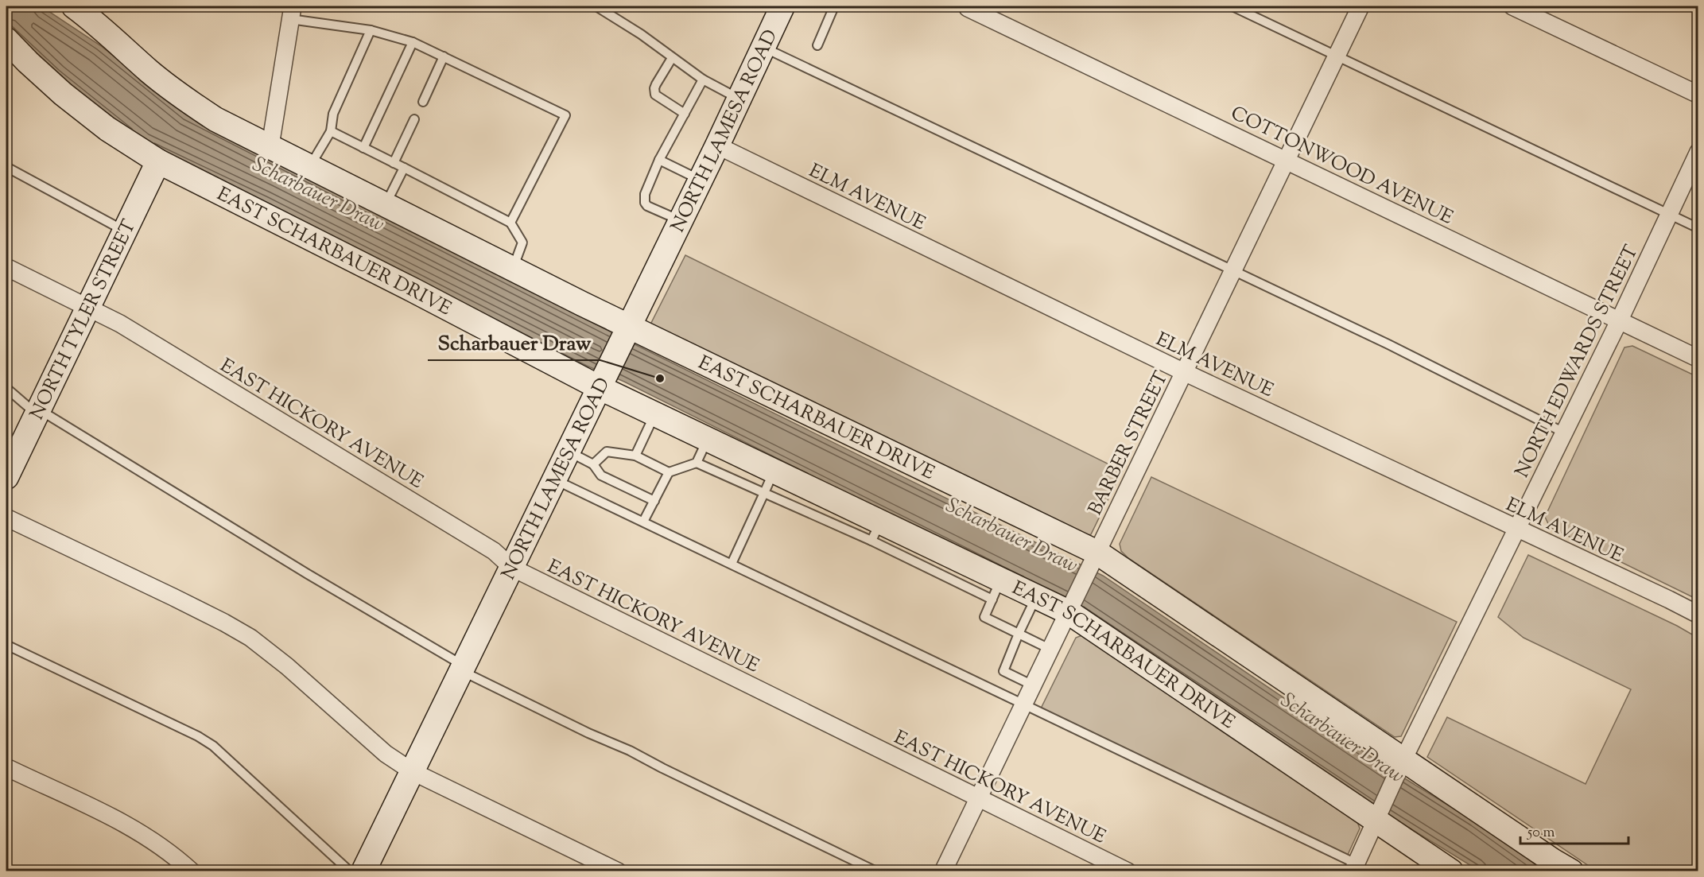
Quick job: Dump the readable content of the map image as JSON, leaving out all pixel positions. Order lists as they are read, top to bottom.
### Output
{
  "streets": {
    "main road": ["NORTH LAMESA ROAD", "EAST SCHARBAUER DRIVE", "NORTH TYLER STREET"],
    "street": [
      "COTTONWOOD AVENUE",
      "ELM AVENUE",
      "NORTH EDWARDS STREET",
      "EAST HICKORY AVENUE",
      "BARBER STREET"
    ]
  },
  "crossings": [
    ["NORTH LAMESA ROAD", "ELM AVENUE"],
    ["NORTH LAMESA ROAD", "EAST SCHARBAUER DRIVE"],
    ["NORTH LAMESA ROAD", "EAST HICKORY AVENUE"],
    ["COTTONWOOD AVENUE", "NORTH EDWARDS STREET"],
    ["COTTONWOOD AVENUE", "BARBER STREET"],
    ["ELM AVENUE", "NORTH EDWARDS STREET"],
    ["ELM AVENUE", "BARBER STREET"],
    ["EAST SCHARBAUER DRIVE", "NORTH TYLER STREET"],
    ["EAST SCHARBAUER DRIVE", "NORTH EDWARDS STREET"],
    ["EAST SCHARBAUER DRIVE", "BARBER STREET"],
    ["NORTH TYLER STREET", "EAST HICKORY AVENUE"],
    ["EAST HICKORY AVENUE", "BARBER STREET"]
  ],
  "water": ["Scharbauer Draw"],
  "places": ["Scharbauer Draw"],
  "scale_bar": "50 m"
}
